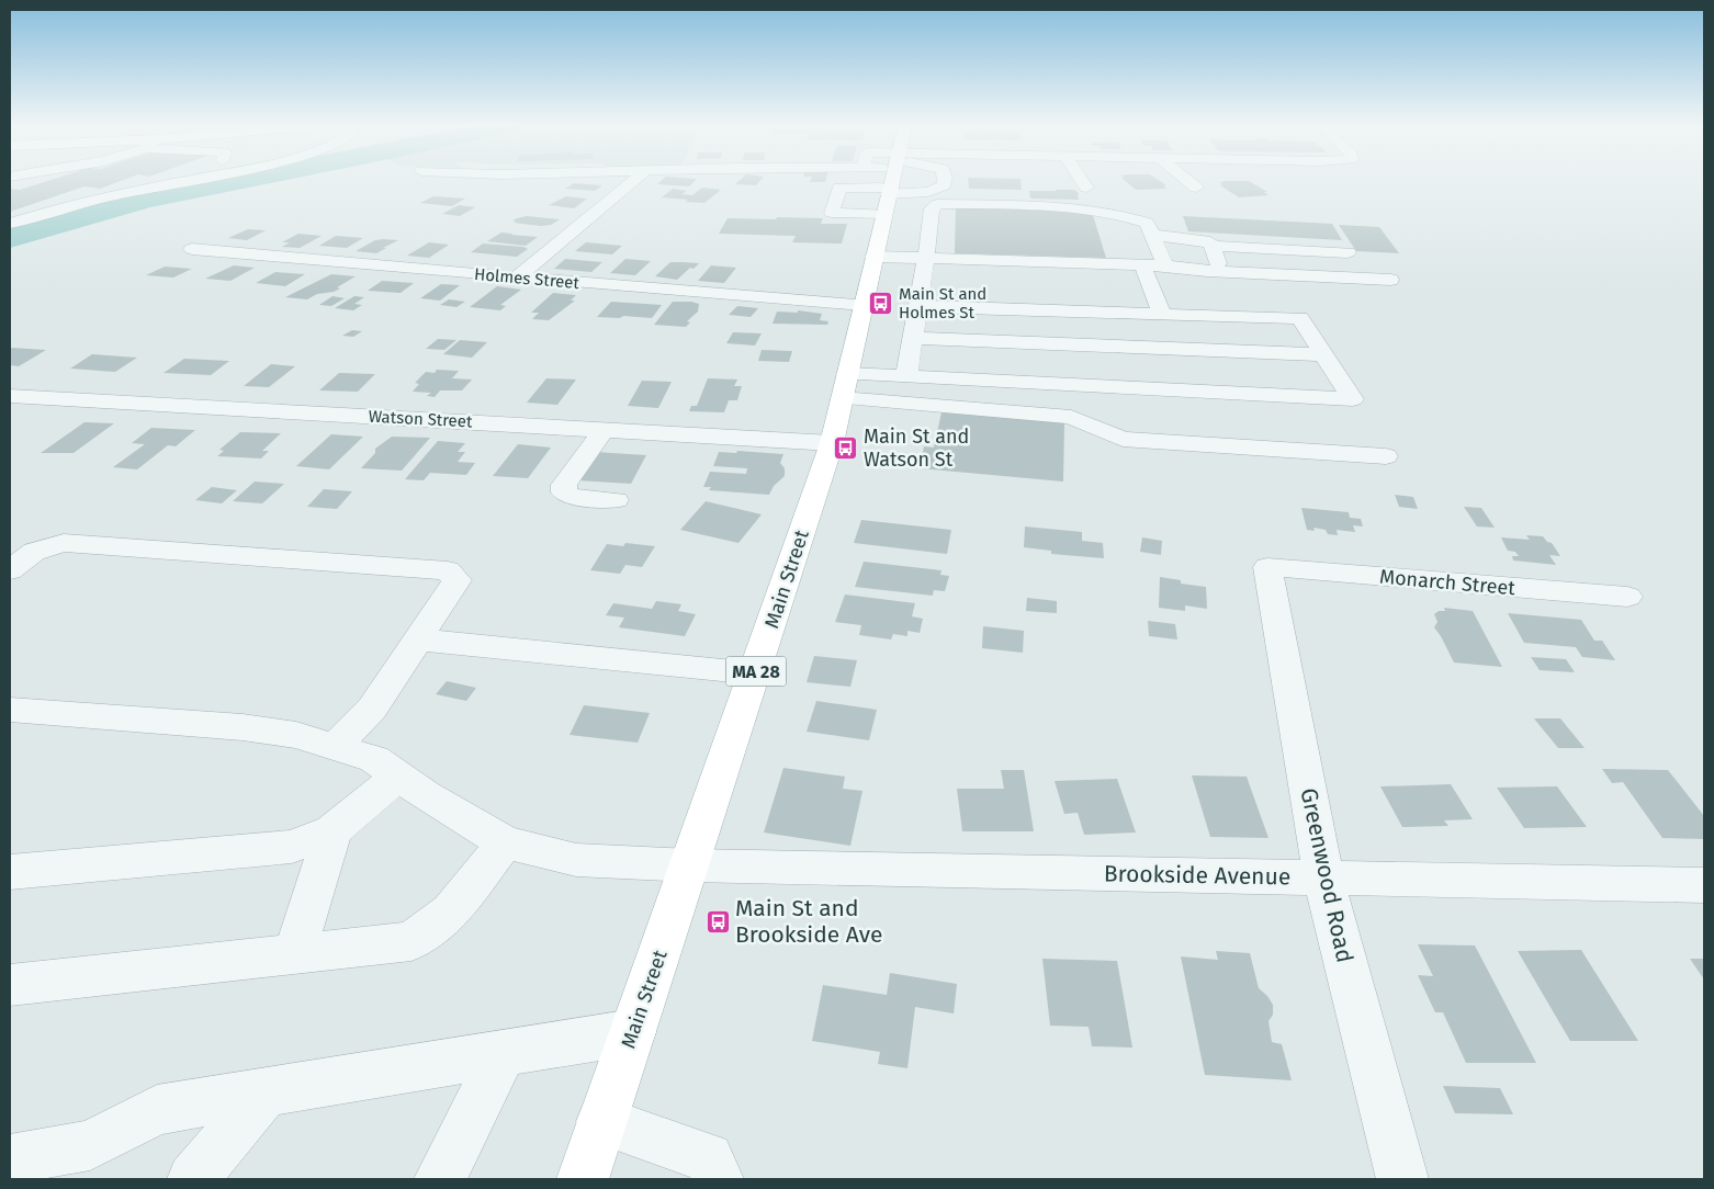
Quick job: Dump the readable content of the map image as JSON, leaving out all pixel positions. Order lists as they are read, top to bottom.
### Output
{
  "streets": {
    "main road": ["Main Street", "MA 28"],
    "street": [
      "Holmes Street",
      "Watson Street",
      "Monarch Street",
      "Brookside Avenue",
      "Greenwood Road"
    ]
  },
  "crossings": [
    ["Holmes Street", "Main Street"],
    ["Watson Street", "Main Street"],
    ["Main Street", "Brookside Avenue"],
    ["Monarch Street", "Greenwood Road"],
    ["Brookside Avenue", "Greenwood Road"]
  ],
  "places": {
    "bus stop": ["Main St and Holmes St", "Main St and Watson St", "Main St and Brookside Ave"]
  }
}
